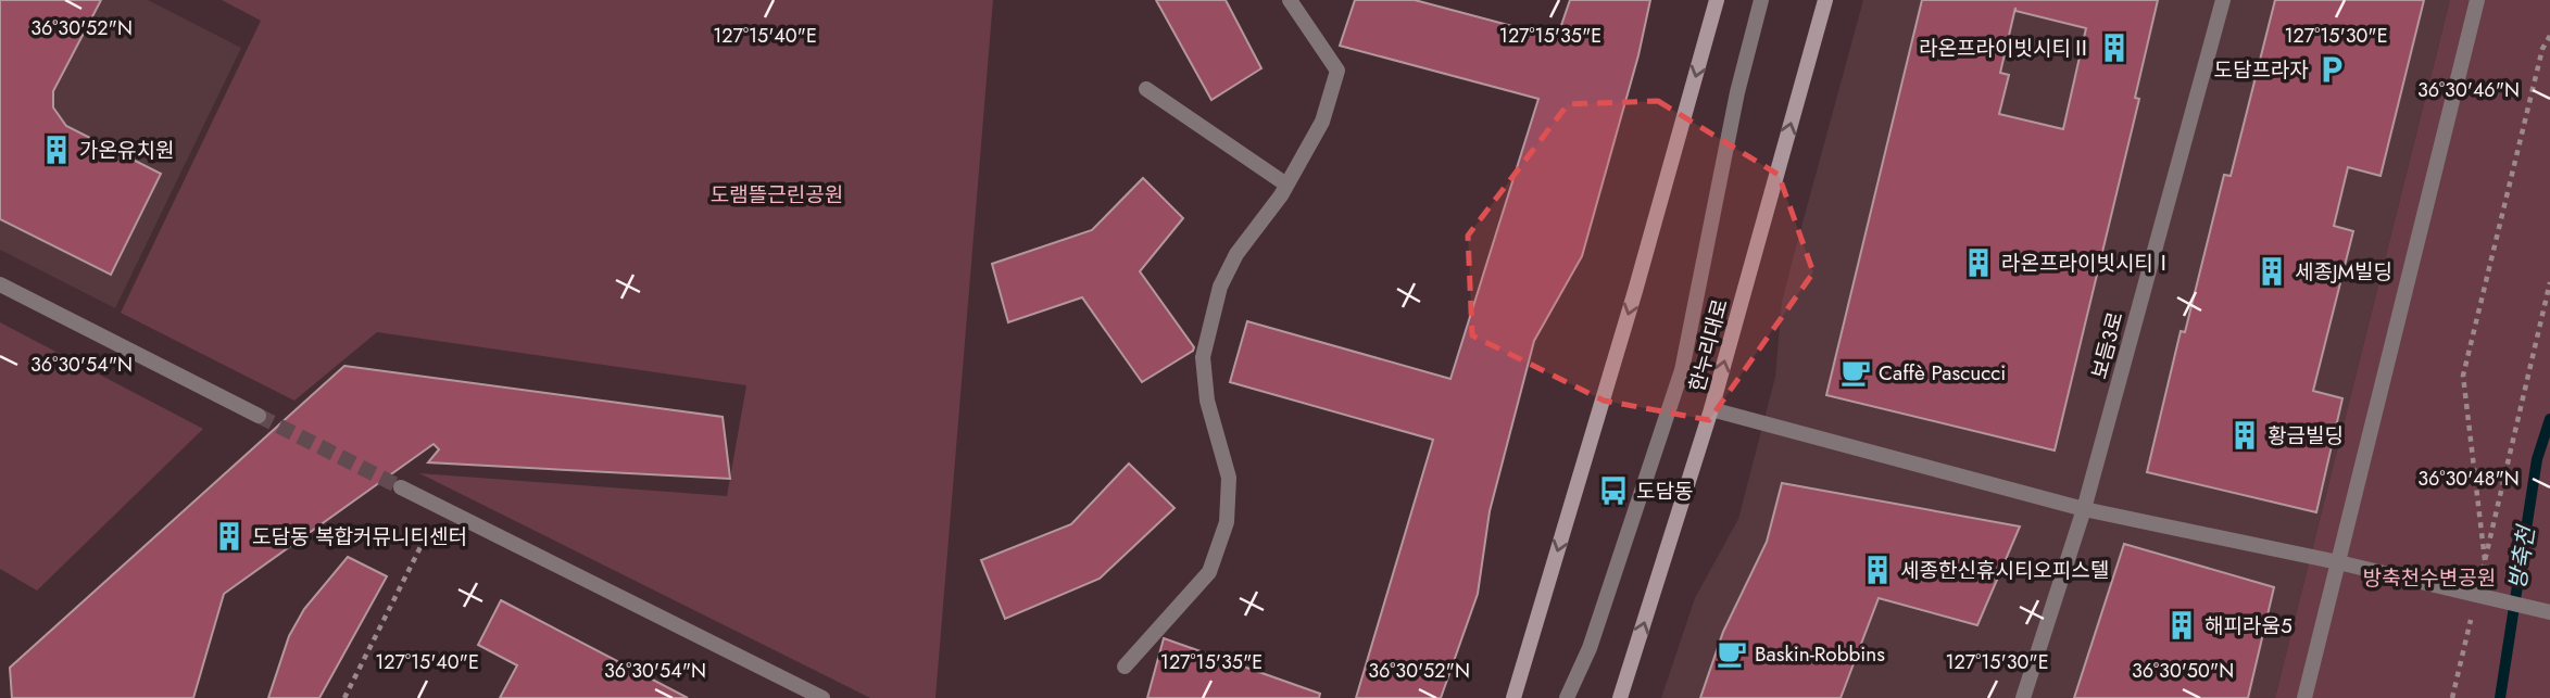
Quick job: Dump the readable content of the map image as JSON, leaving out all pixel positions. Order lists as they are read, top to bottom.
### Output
{
  "streets": {
    "street": ["한누리대로", "보듬3로"]
  },
  "water": ["방축천"],
  "parks": ["도램뜰근린공원", "방축천수변공원"],
  "places": {
    "building": [
      "라온프라이빗시티Ⅱ",
      "가온유치원",
      "라온프라이빗시티Ⅰ",
      "세종JM빌딩",
      "황금빌딩",
      "도담동 복합커뮤니티센터",
      "세종한신휴시티오피스텔",
      "해피라움5"
    ],
    "parking": ["도담프라자"],
    "cafe": ["Caffè Pascucci", "Baskin-Robbins"],
    "bus stop": ["도담동"]
  },
  "coordinates": [
    "36°30'52\"N",
    "127°15'40\"E",
    "127°15'35\"E",
    "127°15'30\"E",
    "36°30'46\"N",
    "36°30'54\"N",
    "36°30'48\"N",
    "36°30'50\"N"
  ]
}
